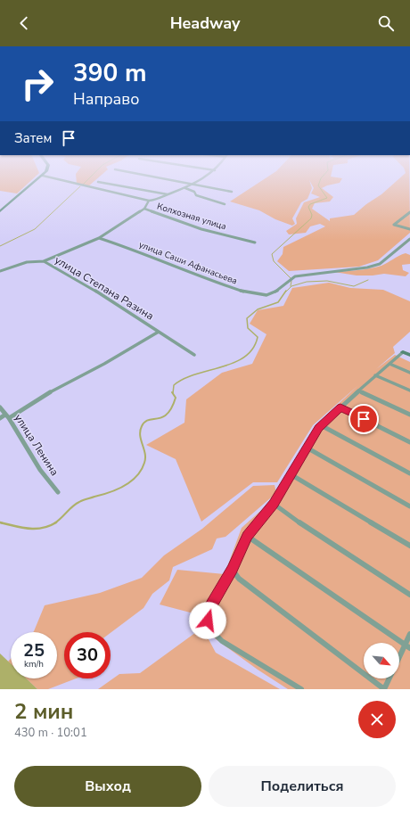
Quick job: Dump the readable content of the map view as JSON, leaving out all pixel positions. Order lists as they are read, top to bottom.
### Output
{
  "streets": {
    "street": [
      "Колхозная улица",
      "улица Саши Афанасьева",
      "улица Степана Разина",
      "улица Ленина"
    ]
  },
  "north": "bottom right",
  "page": {
    "header": "Headway",
    "turn": ["390 m", "Направо"],
    "then": "Затем",
    "speed": "25 km/h",
    "limit": "30",
    "heading": ["2 мин", "430 m · 10:01"],
    "buttons": ["Выход", "Поделиться"]
  }
}
